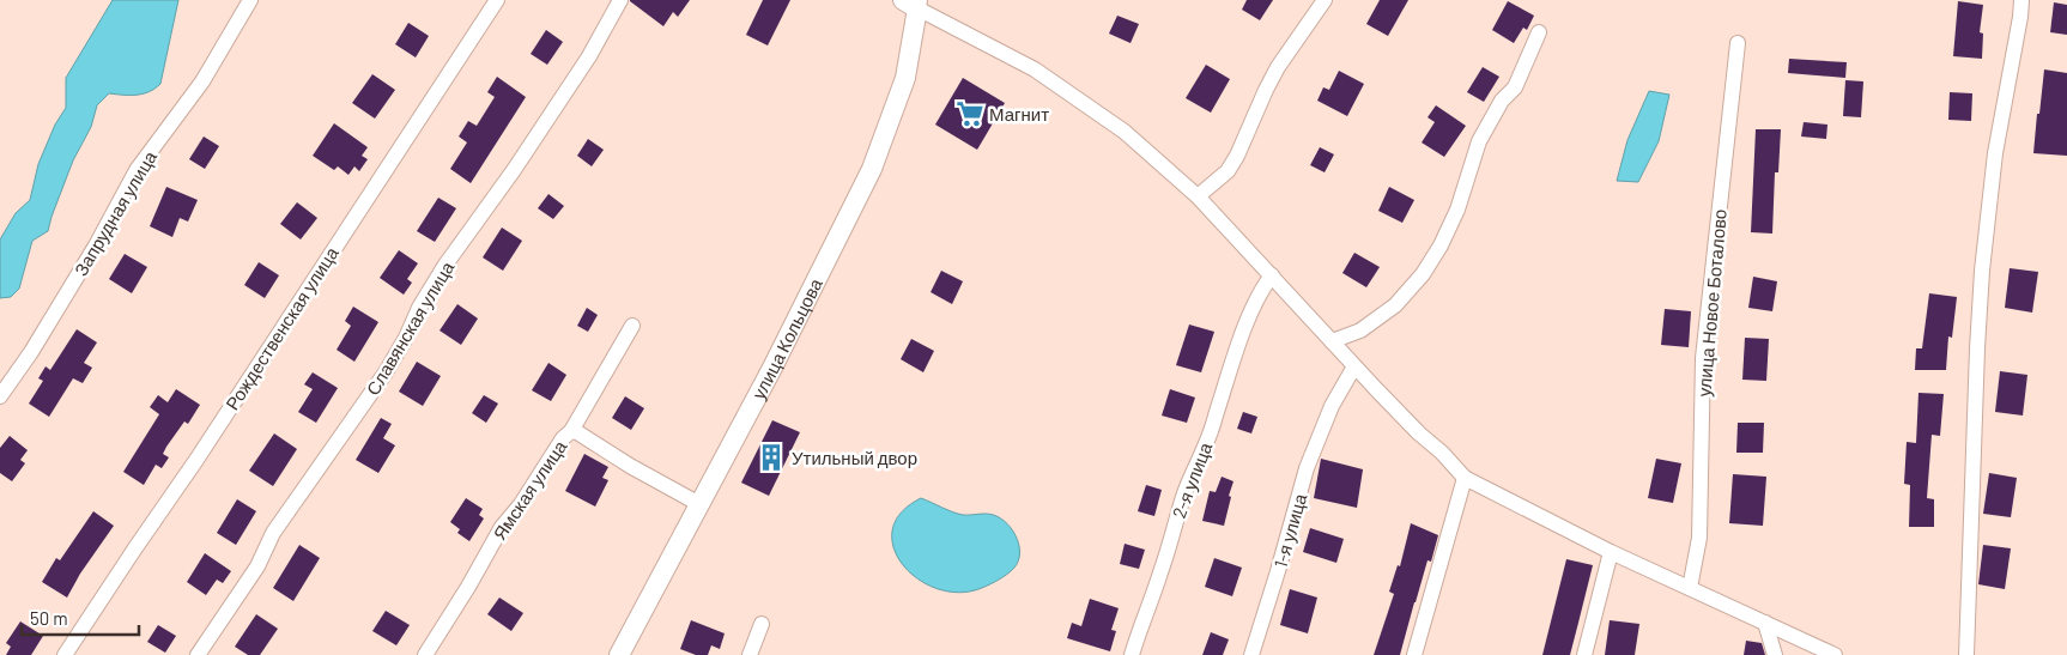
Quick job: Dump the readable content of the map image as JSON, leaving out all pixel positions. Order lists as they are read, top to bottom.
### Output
{
  "streets": {
    "main road": ["улица Кольцова"],
    "street": [
      "Запрудная улица",
      "улица Новое Боталово",
      "Рождественская улица",
      "Славянская улица",
      "2-я улица",
      "Ямская улица",
      "1-я улица"
    ]
  },
  "places": {
    "supermarket": ["Магнит"],
    "building": ["Утильный двор"]
  },
  "scale_bar": "50 m"
}
